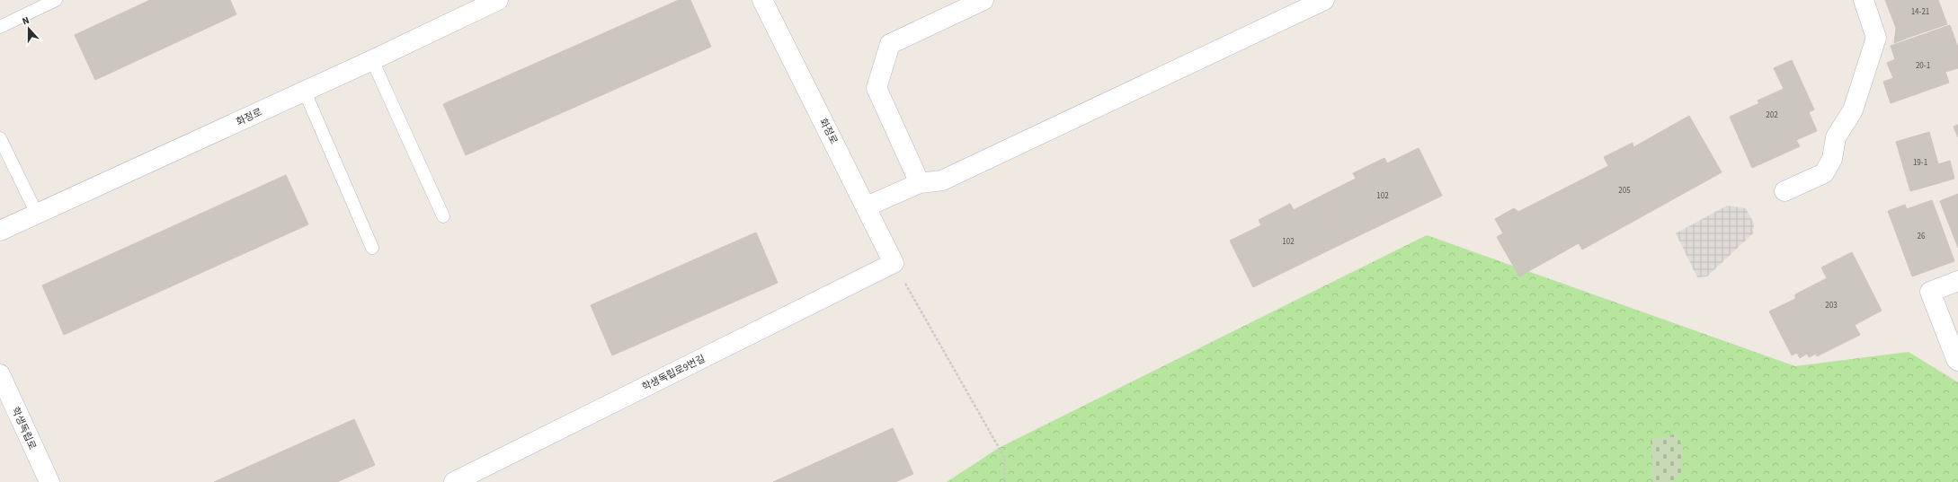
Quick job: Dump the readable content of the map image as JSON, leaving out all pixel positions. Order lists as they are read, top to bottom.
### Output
{
  "streets": {
    "street": ["화정로", "학생독립로9번길", "학생독립로"]
  },
  "crossings": [
    ["화정로", "학생독립로9번길"]
  ],
  "house_numbers": [
    "14-21",
    "20-1",
    "202",
    "19-1",
    "205",
    "102",
    "26",
    "102",
    "203"
  ],
  "north": "top"
}
